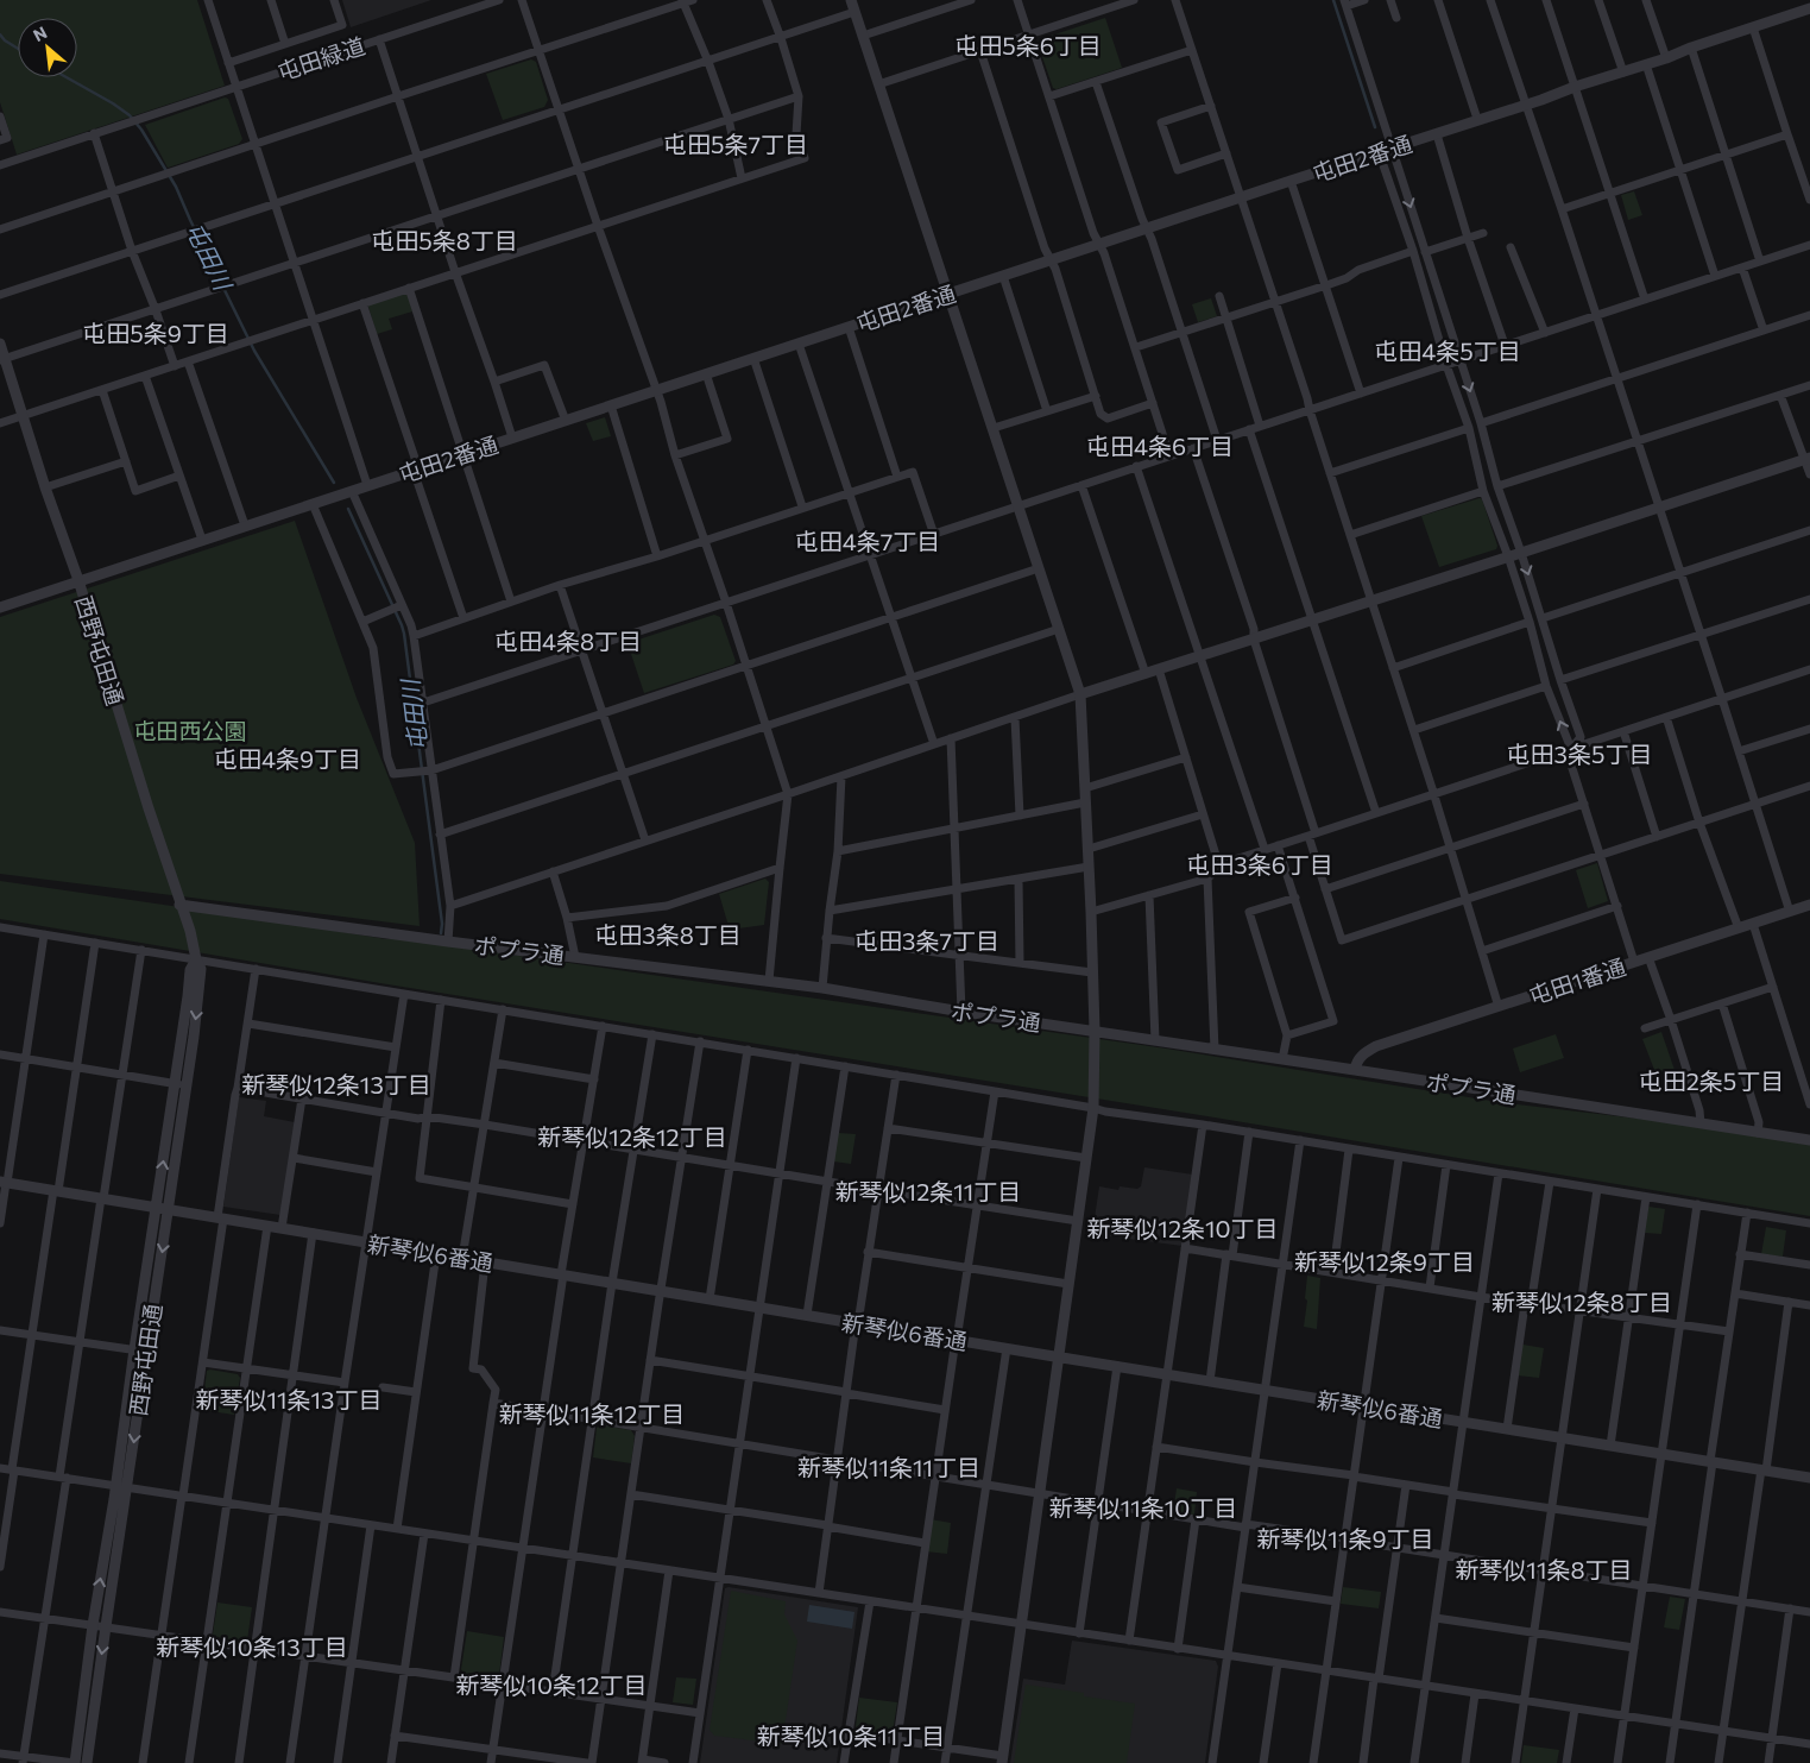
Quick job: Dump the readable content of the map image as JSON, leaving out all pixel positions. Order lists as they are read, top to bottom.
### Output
{
  "streets": {
    "street": [
      "屯田緑道",
      "屯田2番通",
      "西野屯田通",
      "ポプラ通",
      "屯田1番通",
      "新琴似6番通"
    ]
  },
  "crossings": [
    ["屯田2番通", "西野屯田通"],
    ["西野屯田通", "ポプラ通"],
    ["西野屯田通", "新琴似6番通"],
    ["ポプラ通", "屯田1番通"]
  ],
  "districts": [
    "屯田5条6丁目",
    "屯田5条7丁目",
    "屯田5条8丁目",
    "屯田5条9丁目",
    "屯田4条5丁目",
    "屯田4条6丁目",
    "屯田4条7丁目",
    "屯田4条8丁目",
    "屯田3条5丁目",
    "屯田4条9丁目",
    "屯田3条6丁目",
    "屯田3条8丁目",
    "屯田3条7丁目",
    "屯田2条5丁目",
    "新琴似12条13丁目",
    "新琴似12条12丁目",
    "新琴似12条11丁目",
    "新琴似12条10丁目",
    "新琴似12条9丁目",
    "新琴似12条8丁目",
    "新琴似11条13丁目",
    "新琴似11条12丁目",
    "新琴似11条11丁目",
    "新琴似11条10丁目",
    "新琴似11条9丁目",
    "新琴似11条8丁目",
    "新琴似10条13丁目",
    "新琴似10条12丁目",
    "新琴似10条11丁目"
  ],
  "water": ["屯田川"],
  "parks": ["屯田西公園"],
  "north": "top left"
}
